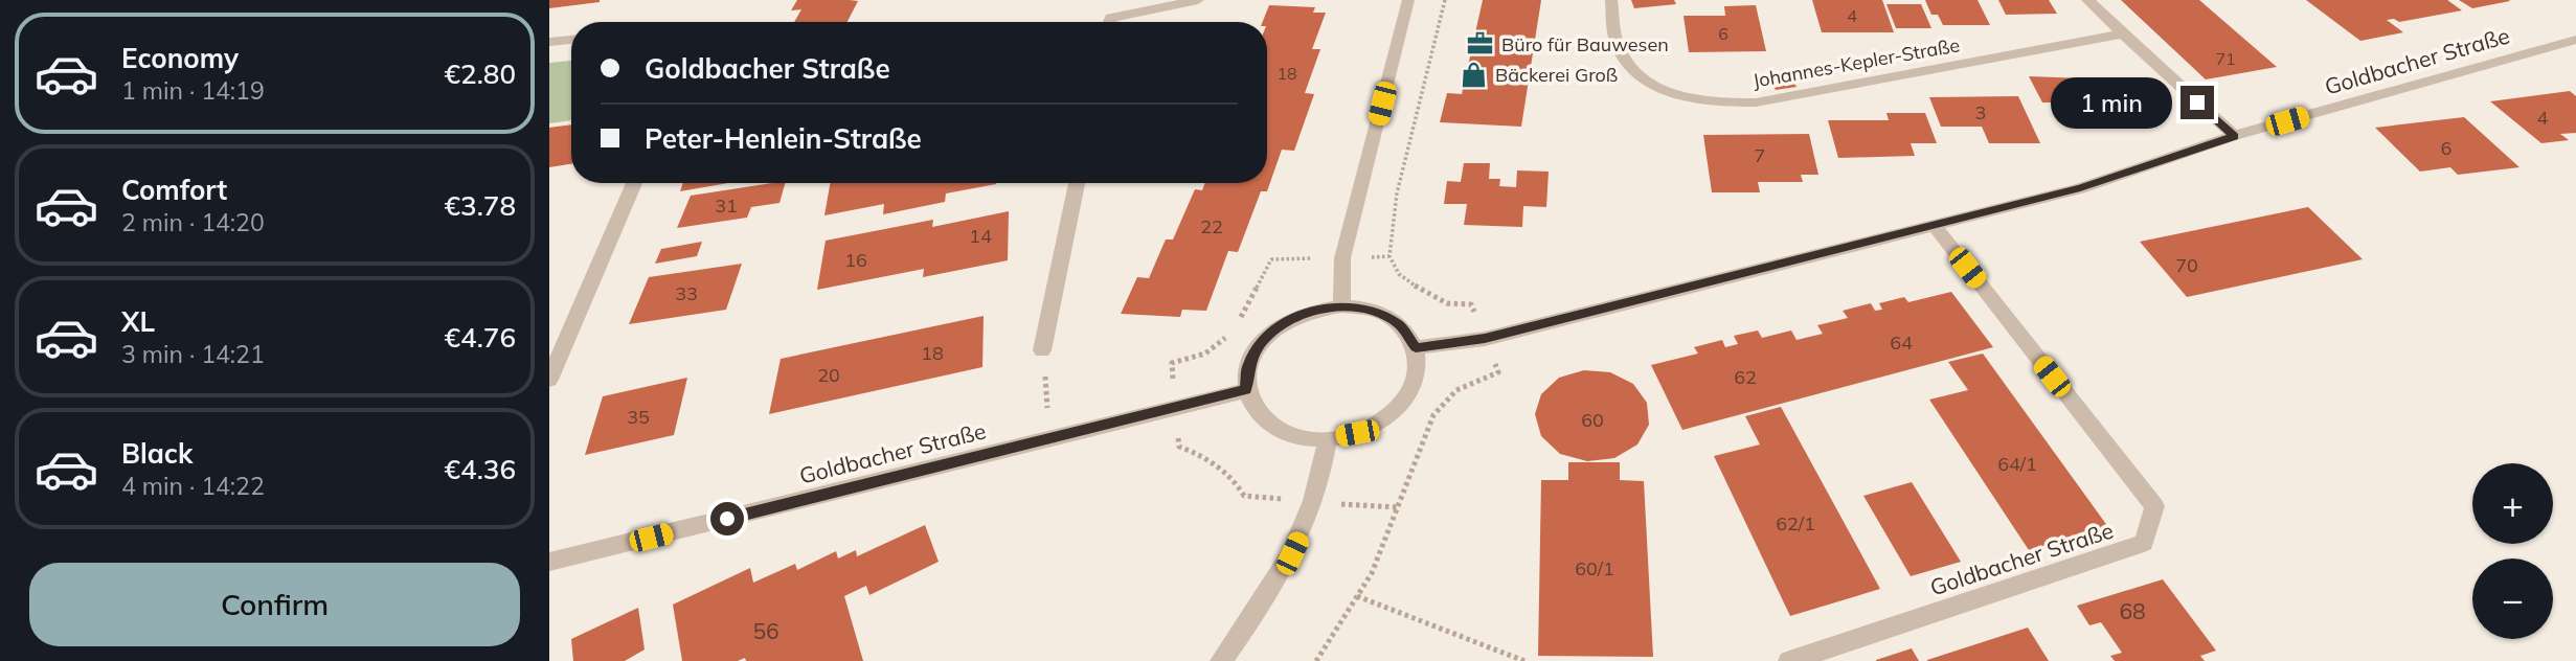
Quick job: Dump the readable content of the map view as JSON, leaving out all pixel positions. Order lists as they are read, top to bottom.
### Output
{
  "streets": {
    "street": ["Goldbacher Straße", "Johannes-Kepler-Straße"]
  },
  "places": {
    "office": ["Büro für Bauwesen"],
    "shop": ["Bäckerei Groß"]
  },
  "house_numbers": [
    "4",
    "6",
    "71",
    "18",
    "3",
    "4",
    "6",
    "7",
    "31",
    "22",
    "14",
    "16",
    "70",
    "33",
    "64",
    "18",
    "20",
    "62",
    "35",
    "60",
    "64/1",
    "62/1",
    "60/1",
    "68",
    "56"
  ],
  "page": {
    "list": [
      {
        "name": "Economy",
        "note": "1 min · 14:19",
        "value": "€2.80"
      },
      {
        "name": "Comfort",
        "note": "2 min · 14:20",
        "value": "€3.78"
      },
      {
        "name": "XL",
        "note": "3 min · 14:21",
        "value": "€4.76"
      },
      {
        "name": "Black",
        "note": "4 min · 14:22",
        "value": "€4.36"
      }
    ],
    "banner": ["Goldbacher Straße", "Peter-Henlein-Straße"],
    "bubble": "1 min",
    "map_buttons": ["+", "−"],
    "buttons": "Confirm"
  }
}
